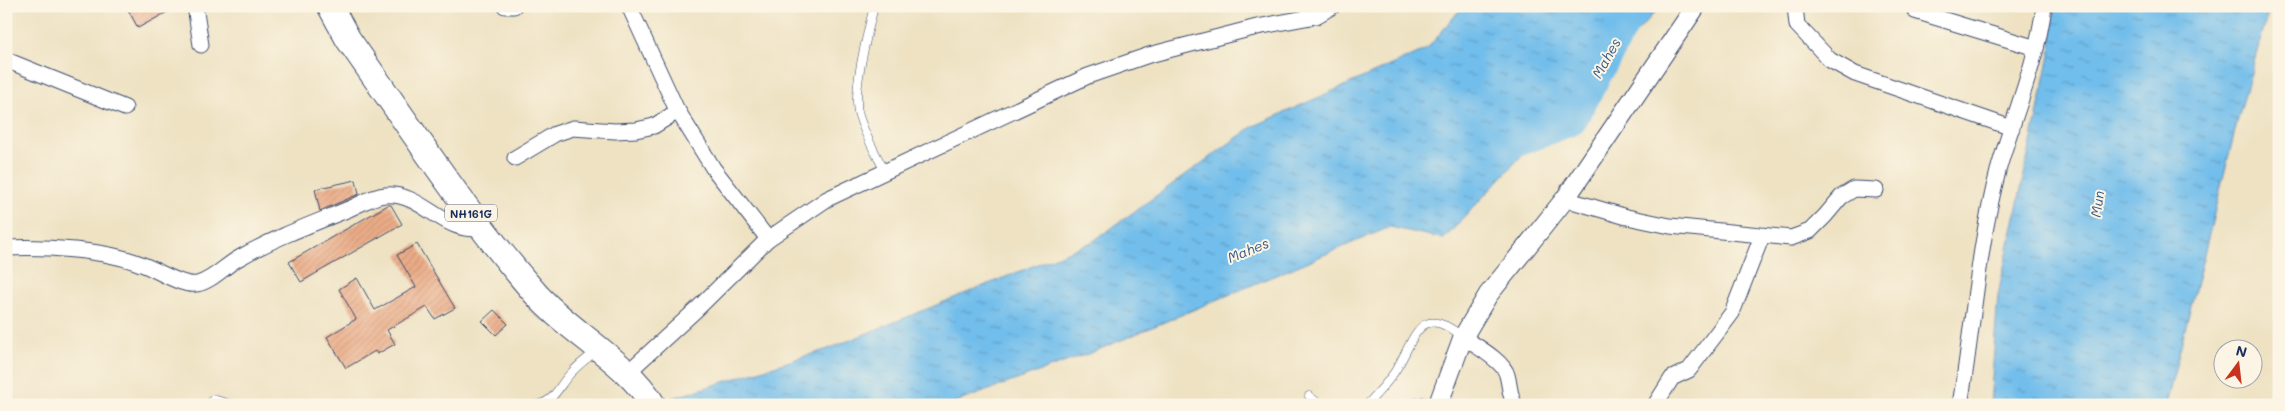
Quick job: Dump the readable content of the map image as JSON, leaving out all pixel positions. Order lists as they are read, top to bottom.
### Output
{
  "streets": {
    "highway": ["NH161G"]
  },
  "water": ["Mahes", "Mun"],
  "north": "top"
}
